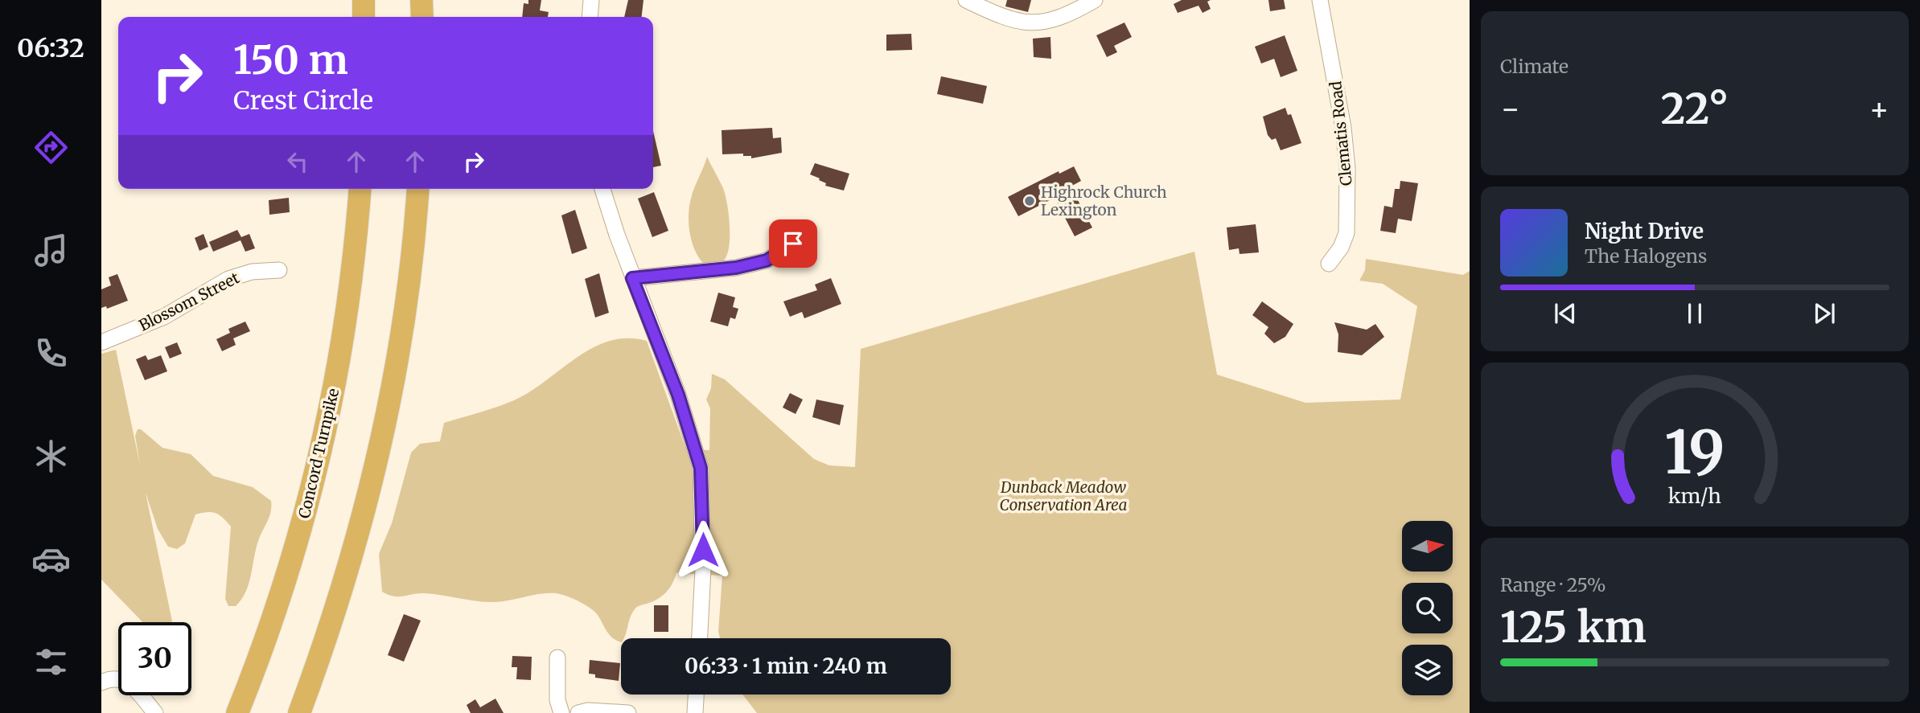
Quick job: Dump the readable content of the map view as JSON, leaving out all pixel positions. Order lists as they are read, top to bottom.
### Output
{
  "streets": {
    "highway": ["Concord Turnpike"],
    "street": ["Clematis Road", "Blossom Street"]
  },
  "parks": ["Dunback Meadow Conservation Area"],
  "places": ["Highrock Church Lexington"],
  "north": "right",
  "page": {
    "tabs": "06:32",
    "tile": [
      "Climate",
      ["Range · 25%", "125 km"]
    ],
    "turn": ["150 m", "Crest Circle"],
    "heat": ["−", "22°", "+"],
    "song": ["Night Drive", "The Halogens"],
    "limit": "30",
    "trip": "06:33 · 1 min · 240 m",
    "gauge": ["19", "km/h"]
  }
}
